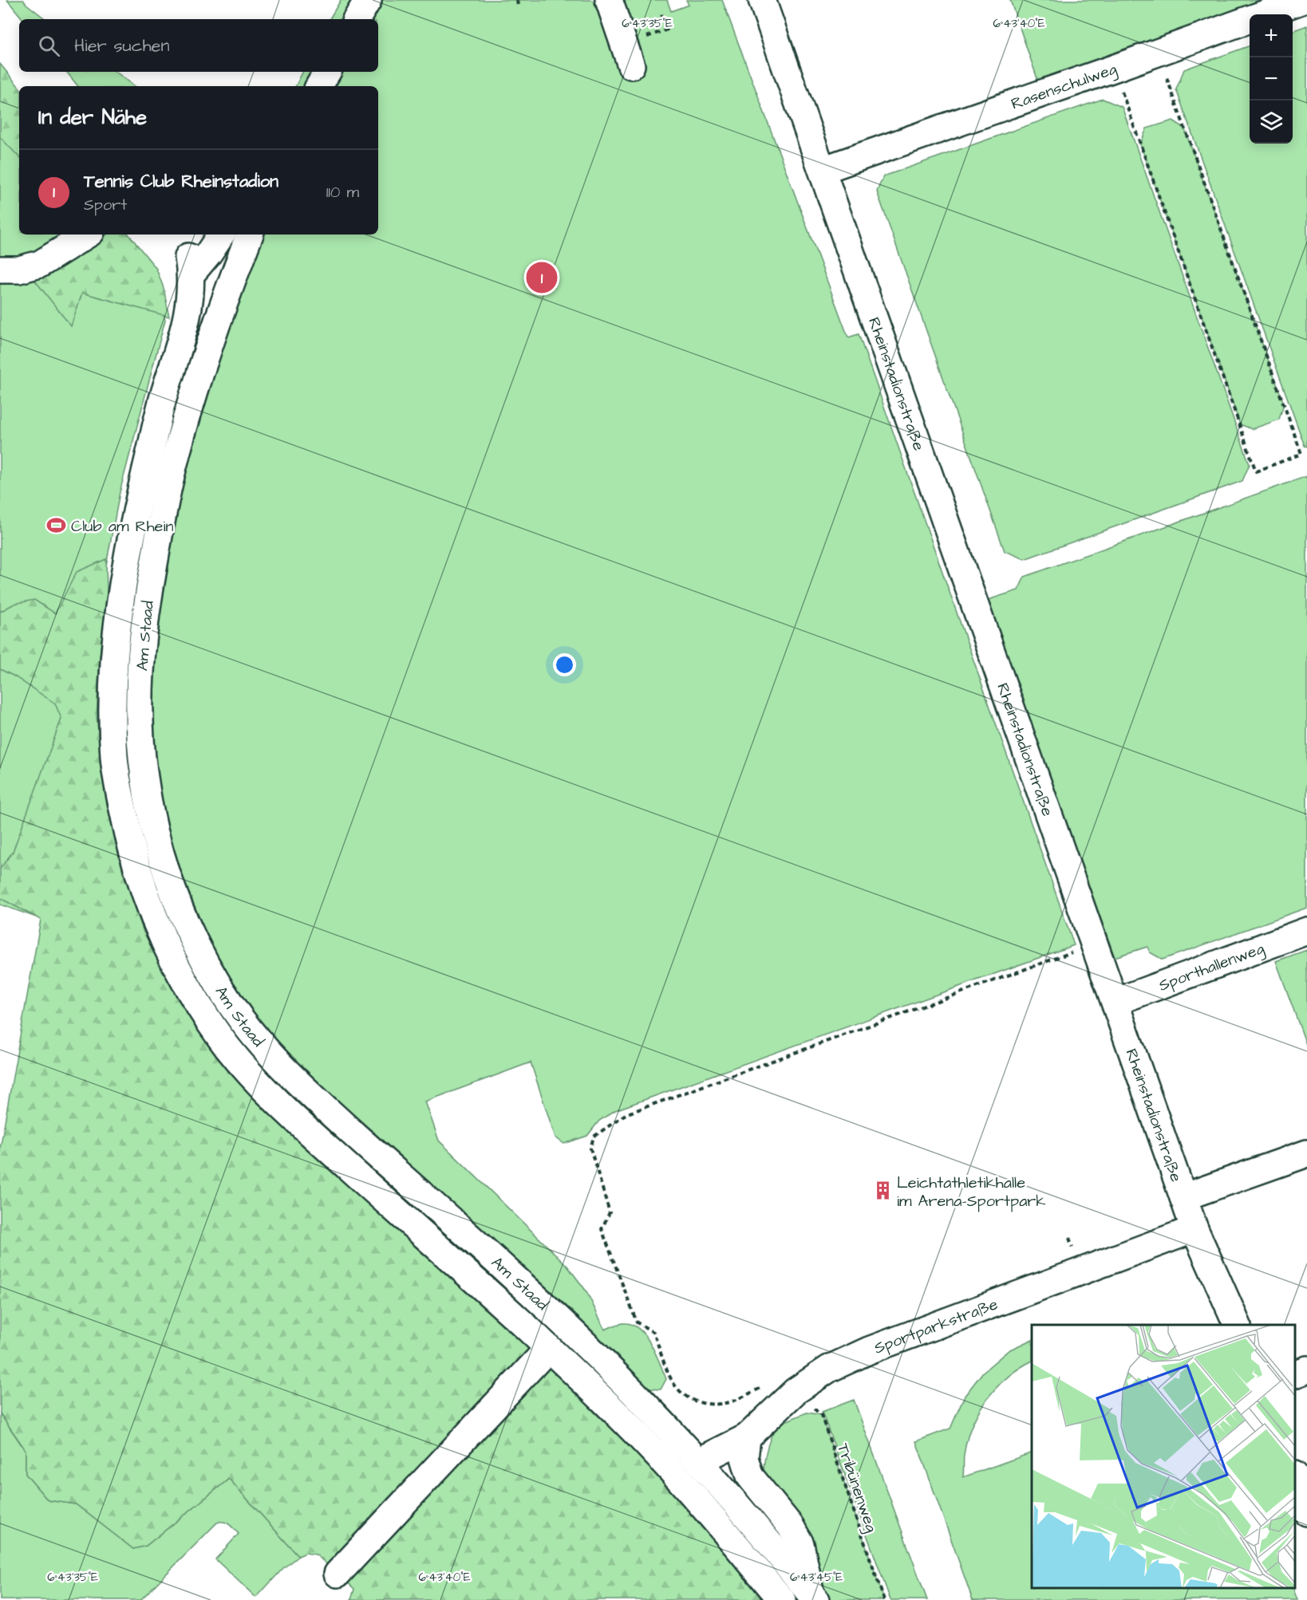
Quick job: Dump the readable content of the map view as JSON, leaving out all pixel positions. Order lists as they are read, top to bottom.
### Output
{
  "streets": {
    "street": [
      "Rasenschulweg",
      "Rheinstadionstraße",
      "Am Staad",
      "Sporthallenweg",
      "Sportparkstraße"
    ],
    "path": ["Tribünenweg"]
  },
  "crossings": [
    ["Rasenschulweg", "Rheinstadionstraße"],
    ["Rheinstadionstraße", "Sporthallenweg"],
    ["Rheinstadionstraße", "Sportparkstraße"],
    ["Am Staad", "Sportparkstraße"],
    ["Sportparkstraße", "Tribünenweg"]
  ],
  "places": {
    "sports": ["Club am Rhein"],
    "building": ["Leichtathletikhalle im Arena-Sportpark"]
  },
  "page": {
    "map_buttons": ["+", "−"],
    "search": "Hier suchen",
    "heading": "In der Nähe",
    "list": [
      {
        "mark": "1",
        "name": "Tennis Club Rheinstadion",
        "note": "Sport",
        "value": "110 m"
      }
    ],
    "pins": "1"
  },
  "coordinates": ["6°43'35\"E", "6°43'40\"E", "6°43'45\"E"]
}
